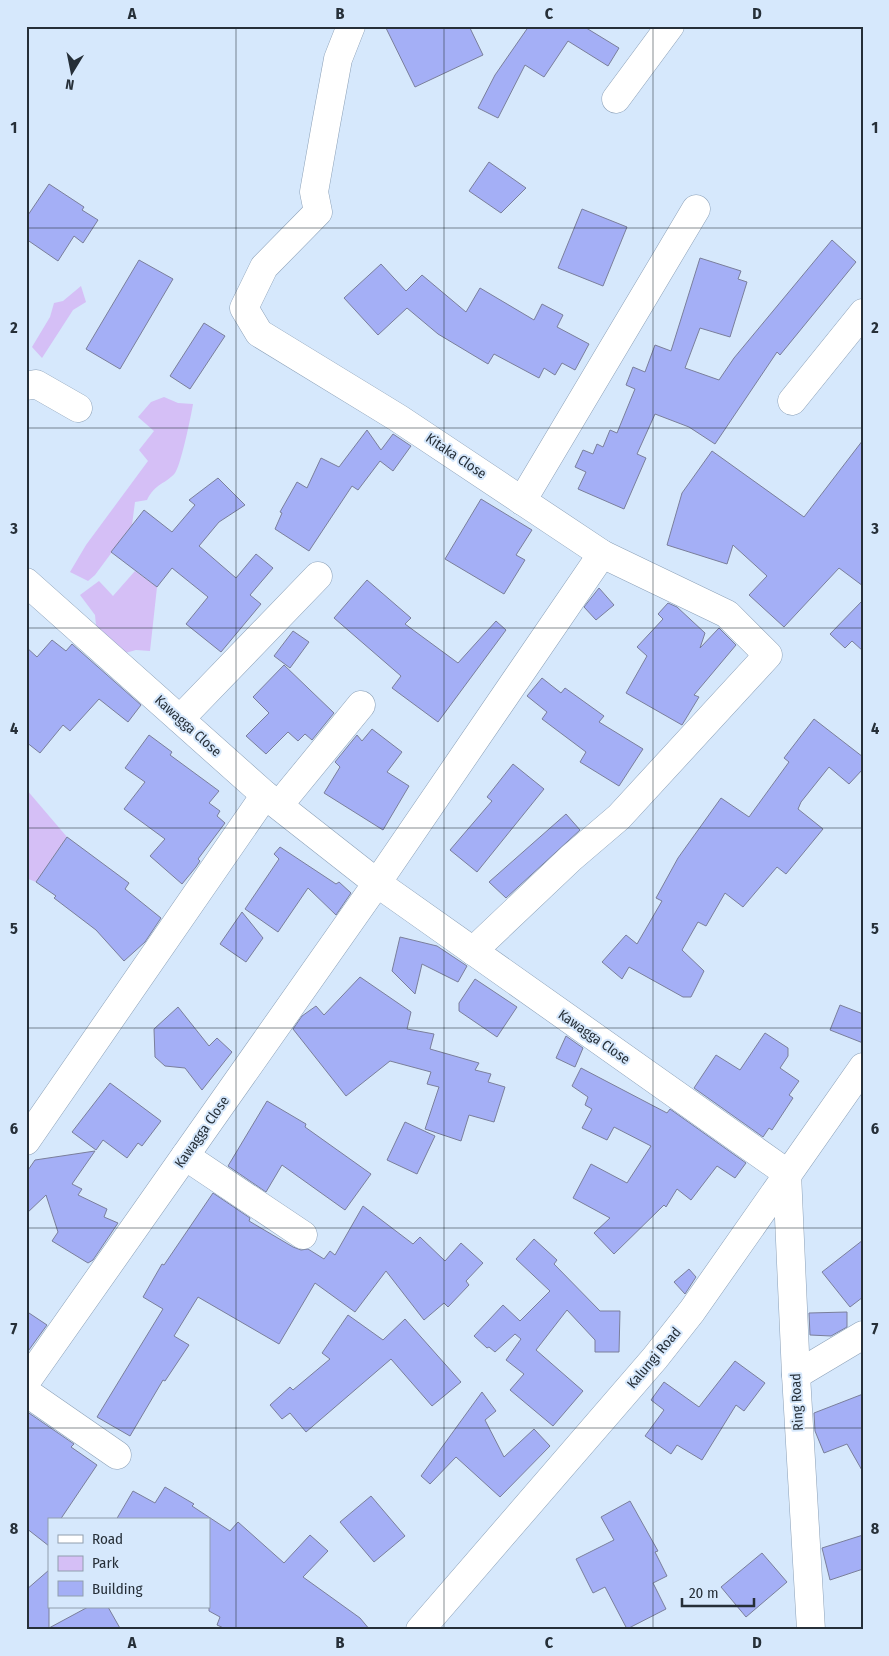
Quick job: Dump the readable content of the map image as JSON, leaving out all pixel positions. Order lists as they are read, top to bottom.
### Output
{
  "streets": {
    "street": [
      "Kitaka Close",
      "Kawagga Close",
      "Kalungi Road",
      "Ring Road"
    ]
  },
  "crossings": [
    ["Kitaka Close", "Kawagga Close"],
    ["Kawagga Close", "Kalungi Road"],
    ["Kawagga Close", "Ring Road"],
    ["Kalungi Road", "Ring Road"]
  ],
  "legend": ["Road", "Park", "Building"],
  "scale_bar": "20 m",
  "north": "bottom",
  "grid": {
    "columns": [
      "A",
      "B",
      "C",
      "D"
    ],
    "rows": [
      "1",
      "2",
      "3",
      "4",
      "5",
      "6",
      "7",
      "8"
    ]
  }
}
